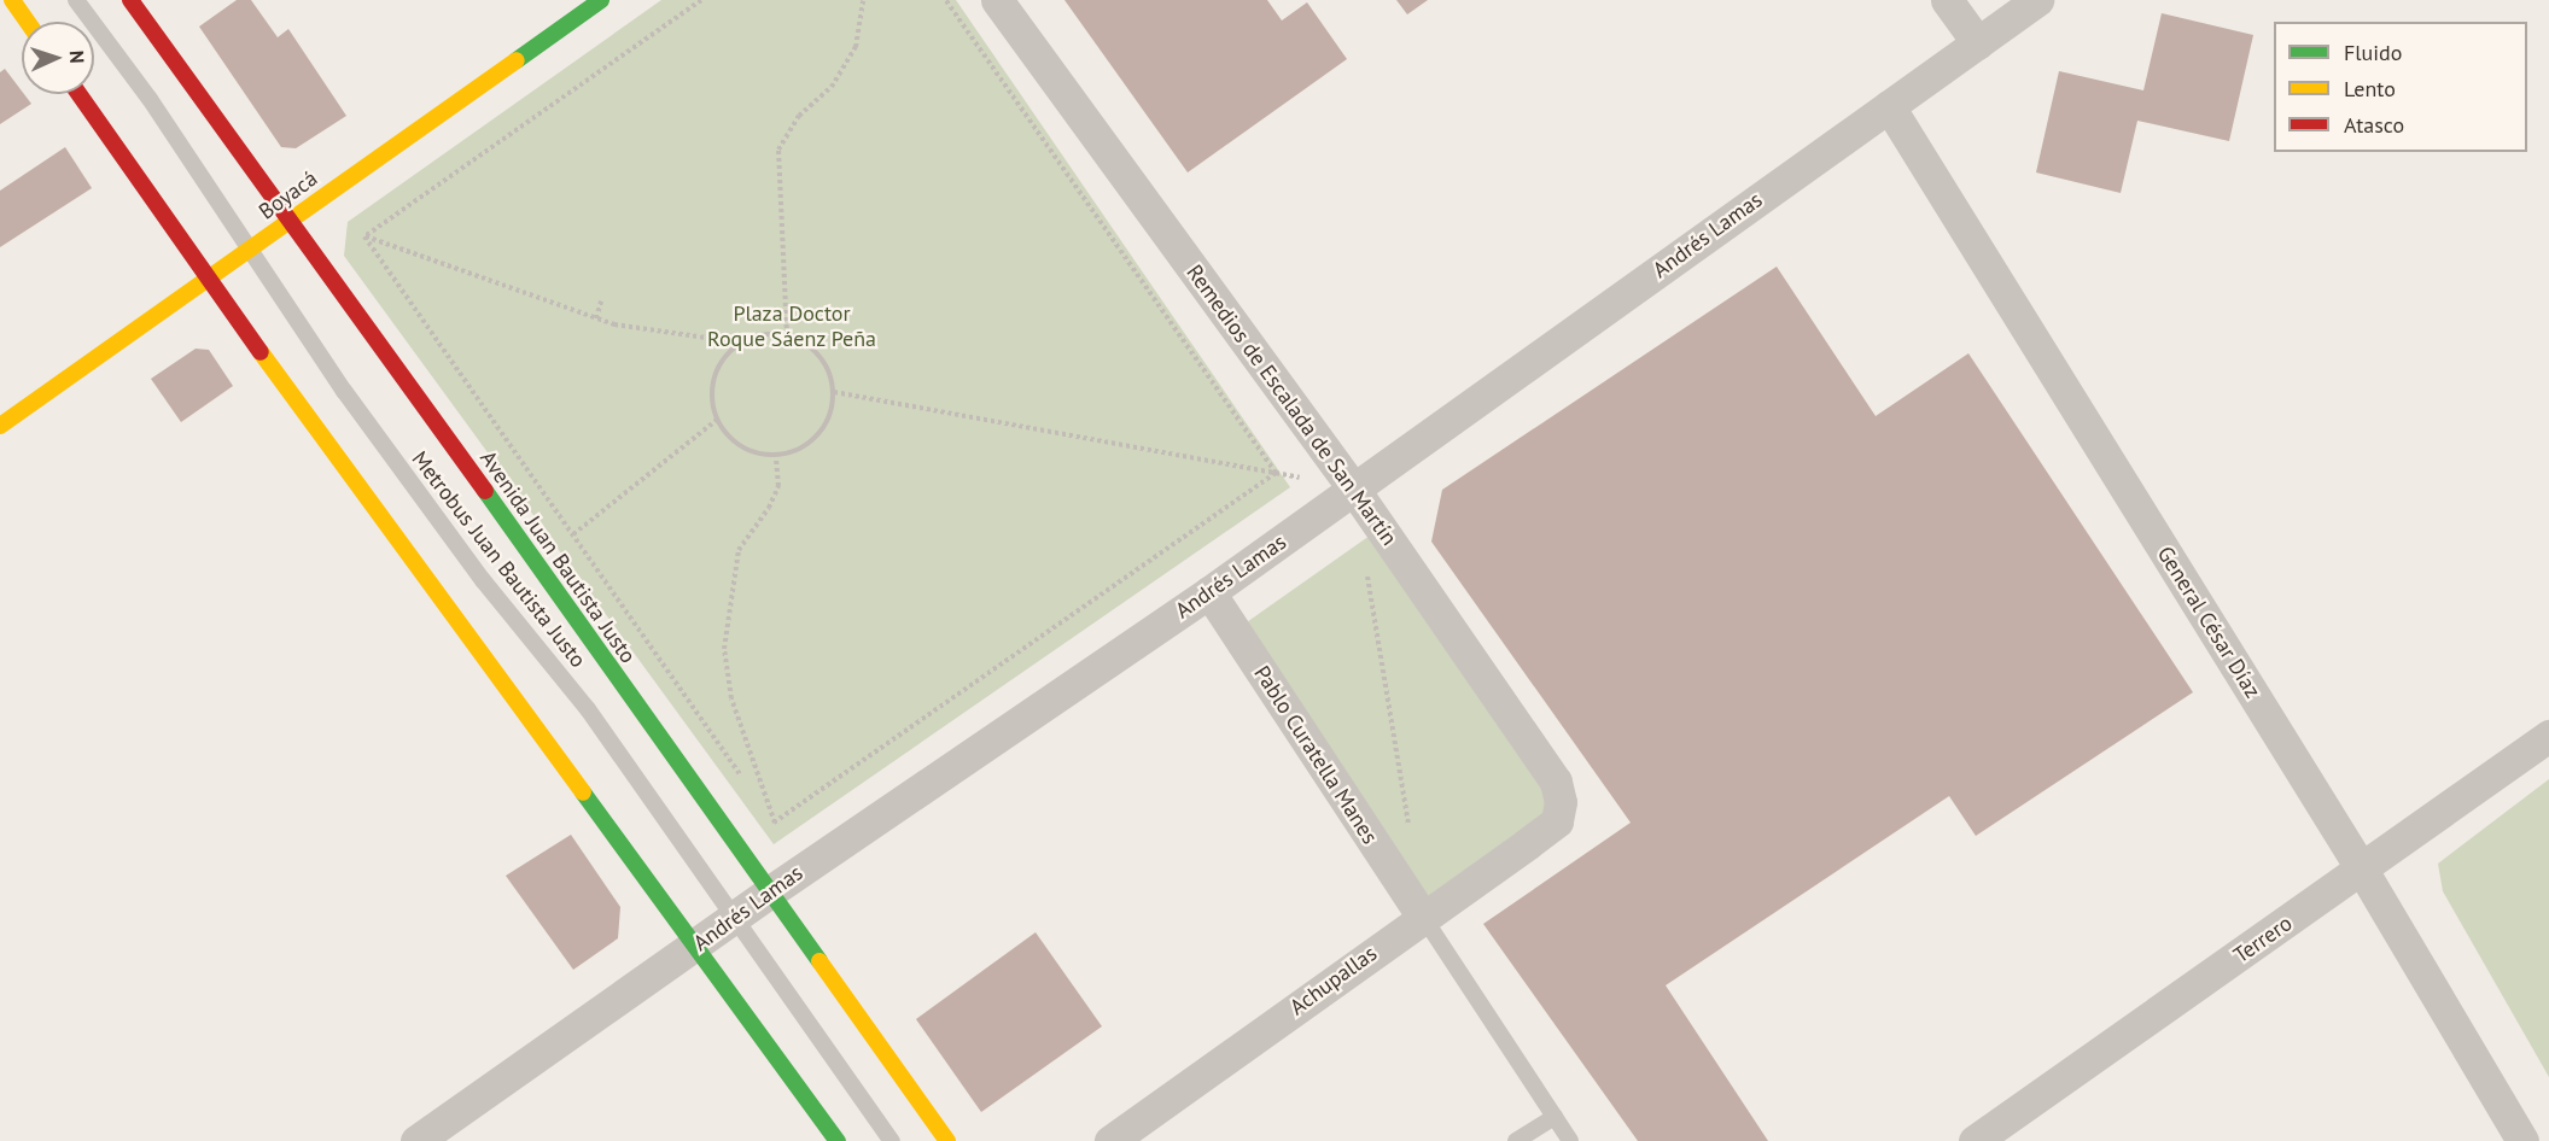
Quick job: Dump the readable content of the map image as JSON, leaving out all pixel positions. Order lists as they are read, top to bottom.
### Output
{
  "streets": {
    "main road": ["Boyacá", "Avenida Juan Bautista Justo"],
    "street": [
      "Andrés Lamas",
      "Remedios de Escalada de San Martín",
      "General César Díaz",
      "Pablo Curatella Manes",
      "Terrero",
      "Achupallas"
    ],
    "lane": ["Metrobus Juan Bautista Justo"]
  },
  "crossings": [
    ["Boyacá", "Avenida Juan Bautista Justo"],
    ["Boyacá", "Metrobus Juan Bautista Justo"],
    ["Andrés Lamas", "Remedios de Escalada de San Martín"],
    ["Andrés Lamas", "Avenida Juan Bautista Justo"],
    ["Andrés Lamas", "Metrobus Juan Bautista Justo"],
    ["Andrés Lamas", "General César Díaz"],
    ["Andrés Lamas", "Pablo Curatella Manes"],
    ["Remedios de Escalada de San Martín", "Achupallas"],
    ["General César Díaz", "Terrero"],
    ["Pablo Curatella Manes", "Achupallas"]
  ],
  "parks": ["Plaza Doctor Roque Sáenz Peña"],
  "legend": ["Fluido", "Lento", "Atasco"],
  "north": "right"
}
